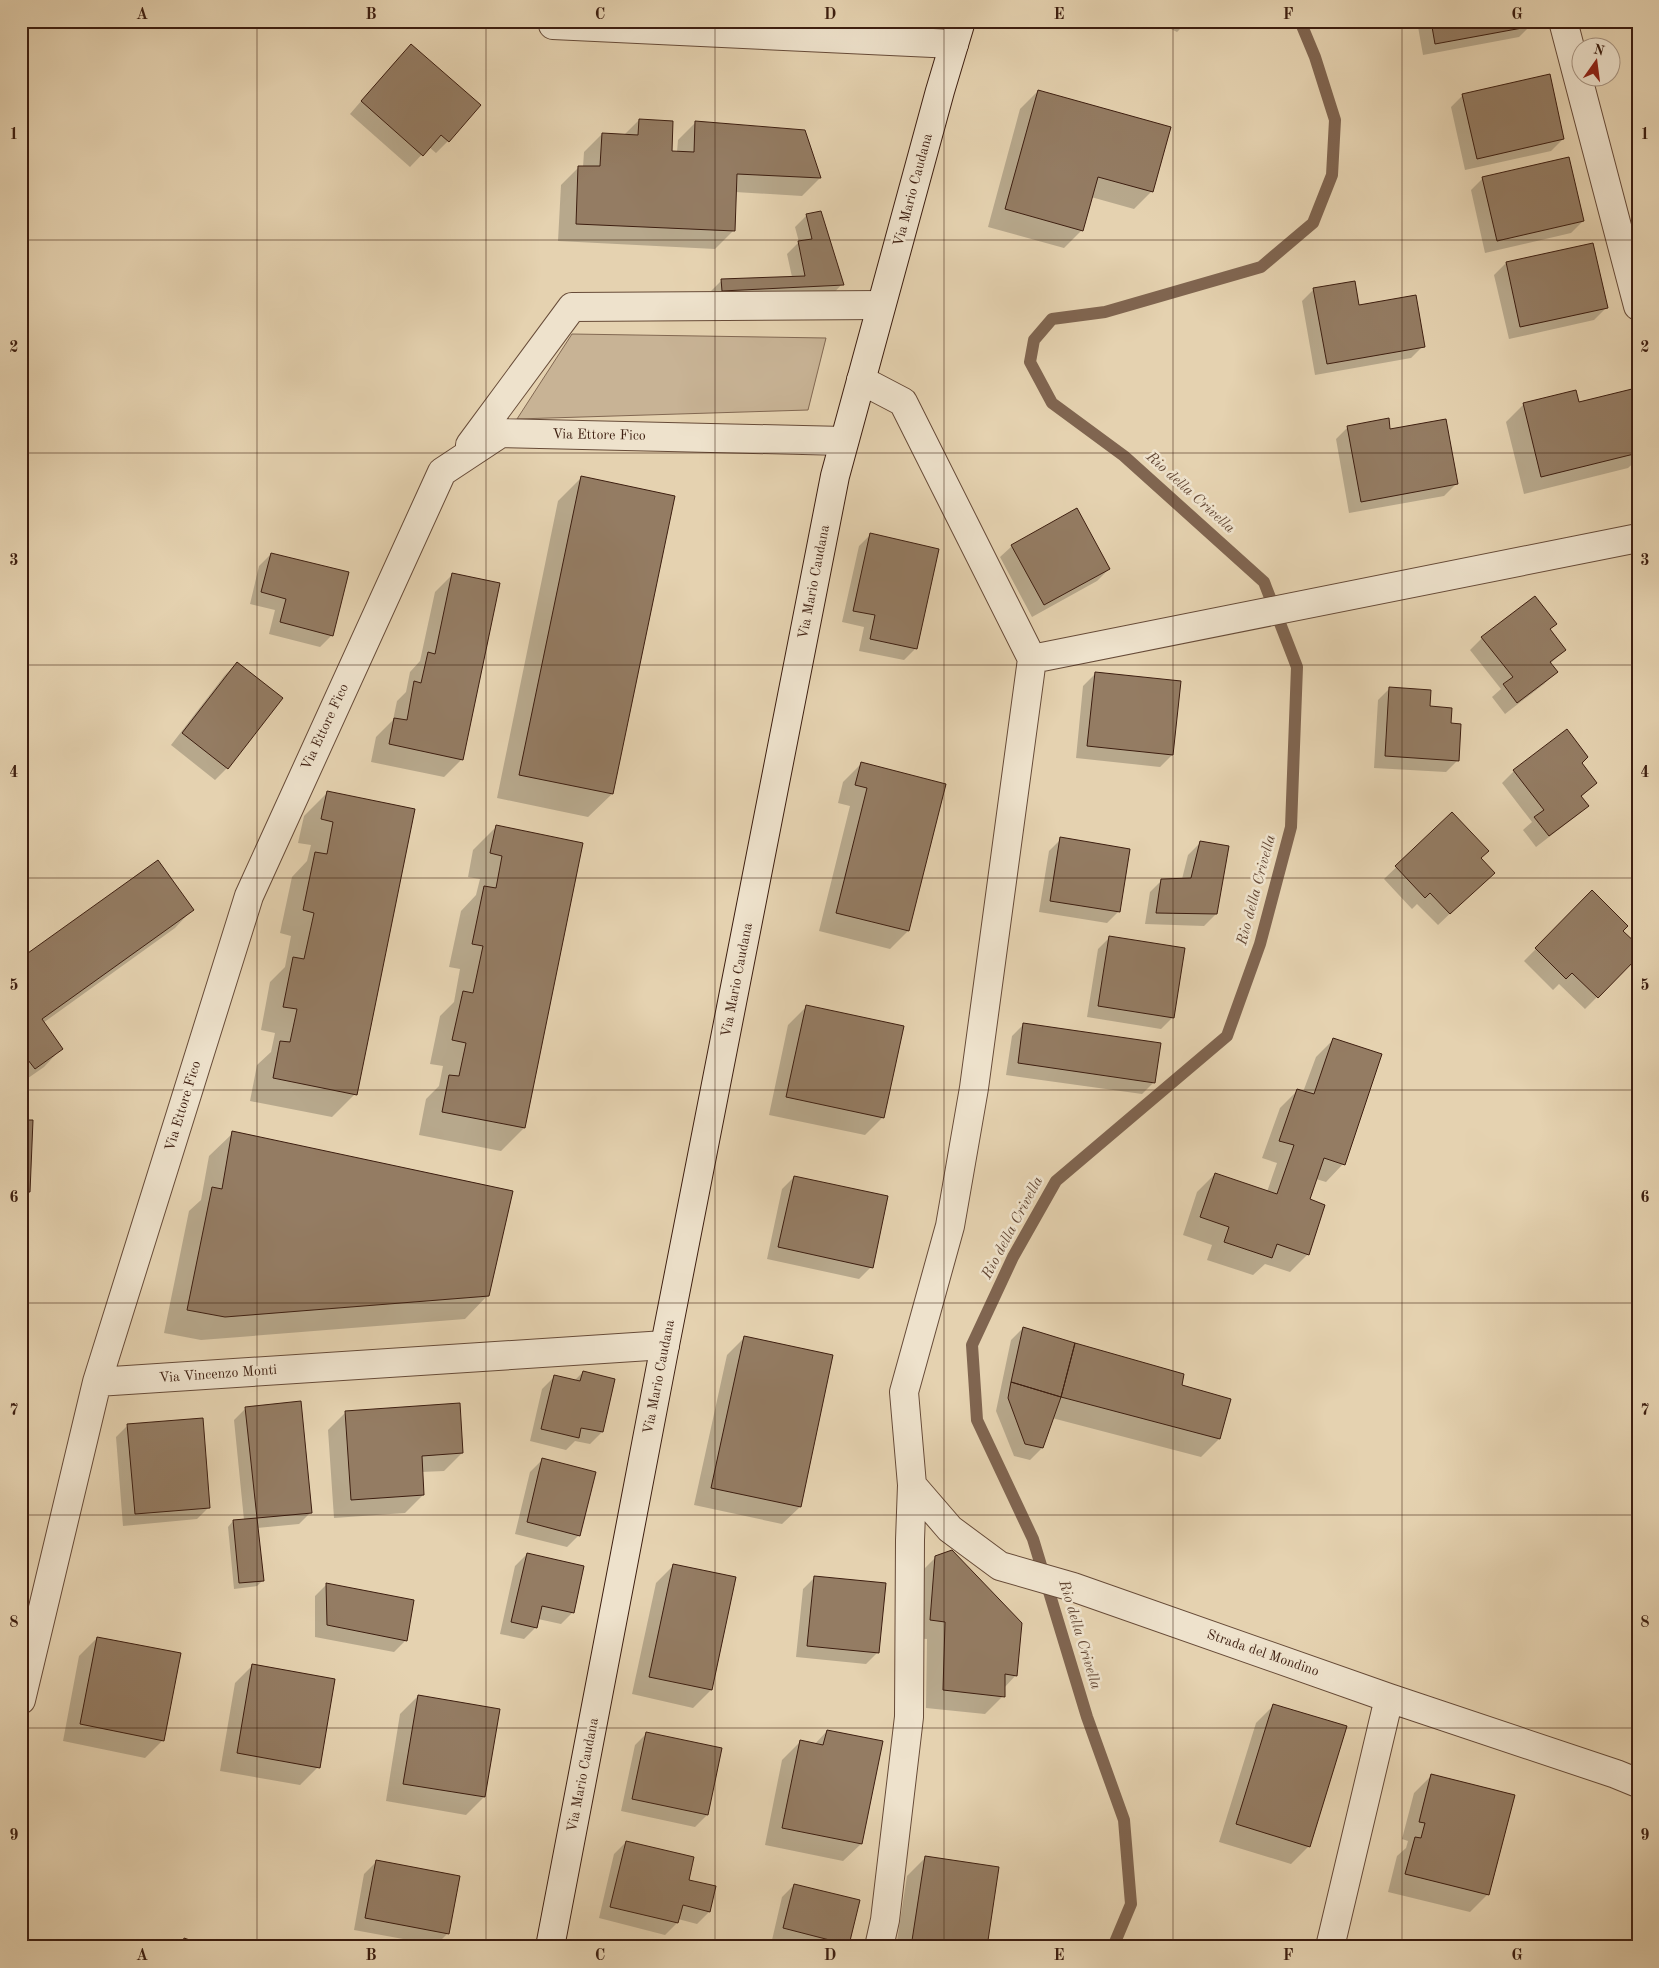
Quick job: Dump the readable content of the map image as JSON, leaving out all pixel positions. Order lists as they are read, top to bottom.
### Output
{
  "streets": {
    "street": [
      "Via Mario Caudana",
      "Via Ettore Fico",
      "Via Vincenzo Monti",
      "Strada del Mondino"
    ]
  },
  "crossings": [
    ["Via Mario Caudana", "Via Ettore Fico"],
    ["Via Mario Caudana", "Via Vincenzo Monti"],
    ["Via Ettore Fico", "Via Vincenzo Monti"]
  ],
  "water": ["Rio della Crivella"],
  "north": "top",
  "grid": {
    "columns": [
      "A",
      "B",
      "C",
      "D",
      "E",
      "F",
      "G"
    ],
    "rows": [
      "1",
      "2",
      "3",
      "4",
      "5",
      "6",
      "7",
      "8",
      "9"
    ]
  }
}
